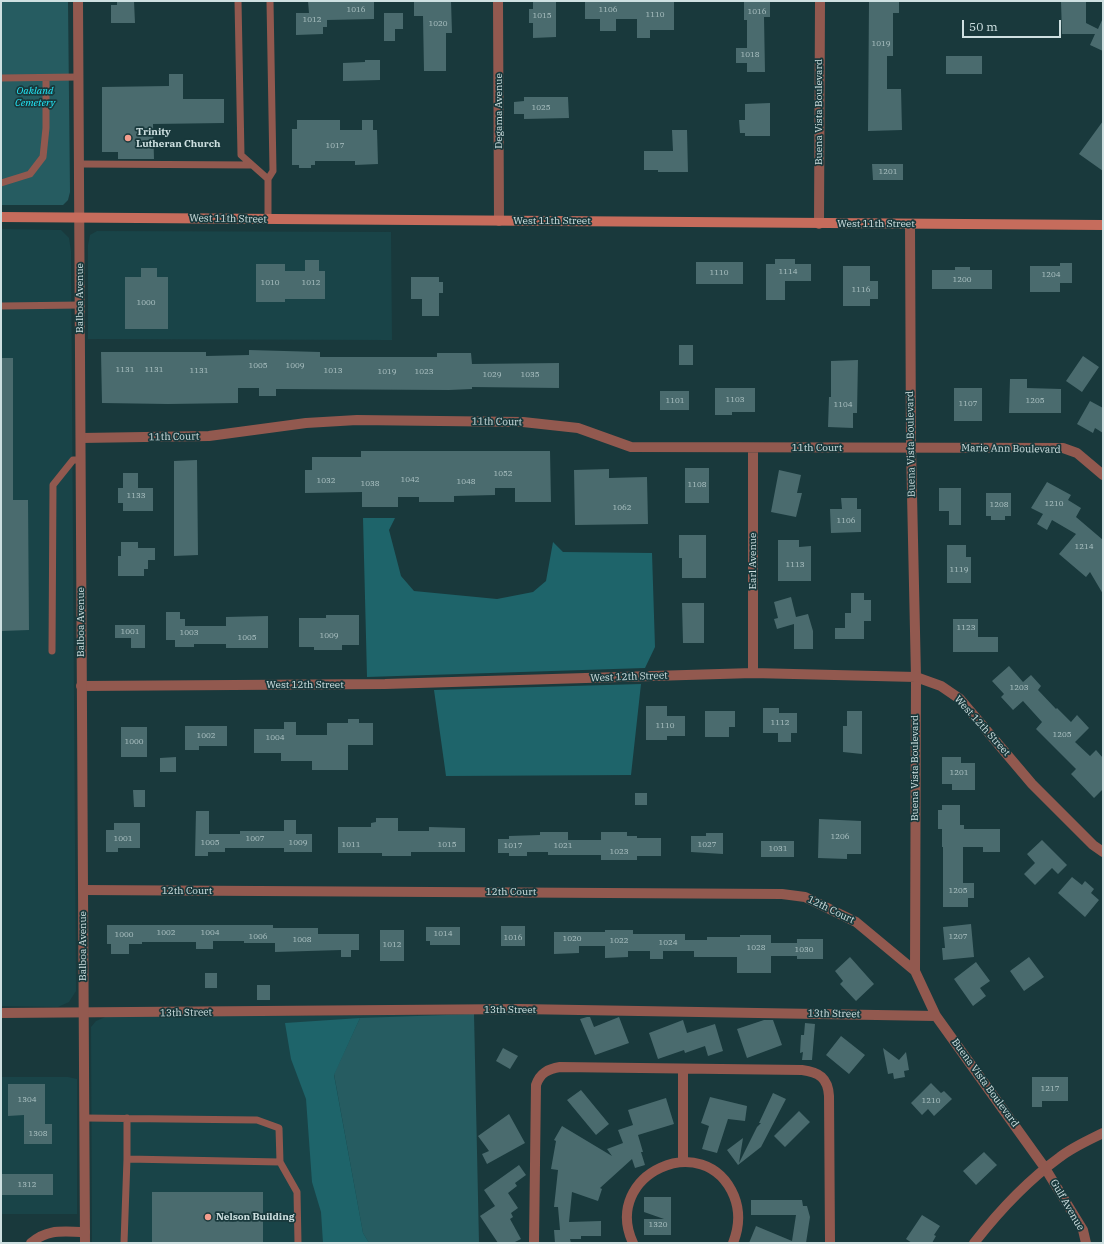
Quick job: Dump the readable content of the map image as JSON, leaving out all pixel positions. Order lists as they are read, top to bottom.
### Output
{
  "streets": {
    "main road": ["West 11th Street"],
    "street": [
      "Degama Avenue",
      "Buena Vista Boulevard",
      "Balboa Avenue",
      "11th Court",
      "Marie Ann Boulevard",
      "Earl Avenue",
      "West 12th Street",
      "12th Court",
      "13th Street",
      "Gulf Avenue"
    ]
  },
  "crossings": [
    ["Degama Avenue", "West 11th Street"],
    ["Buena Vista Boulevard", "West 11th Street"],
    ["Buena Vista Boulevard", "11th Court"],
    ["Buena Vista Boulevard", "Marie Ann Boulevard"],
    ["Buena Vista Boulevard", "West 12th Street"],
    ["Buena Vista Boulevard", "12th Court"],
    ["Buena Vista Boulevard", "13th Street"],
    ["Buena Vista Boulevard", "Gulf Avenue"],
    ["West 11th Street", "Balboa Avenue"],
    ["Balboa Avenue", "11th Court"],
    ["Balboa Avenue", "West 12th Street"],
    ["Balboa Avenue", "12th Court"],
    ["Balboa Avenue", "13th Street"],
    ["11th Court", "Marie Ann Boulevard"],
    ["11th Court", "Earl Avenue"],
    ["Earl Avenue", "West 12th Street"]
  ],
  "parks": ["Oakland Cemetery"],
  "places": ["Trinity Lutheran Church", "Nelson Building"],
  "house_numbers": [
    "1016",
    "1106",
    "1016",
    "1110",
    "1015",
    "1012",
    "1020",
    "1019",
    "1018",
    "1025",
    "1017",
    "1201",
    "1114",
    "1110",
    "1204",
    "1200",
    "1010",
    "1012",
    "1116",
    "1000",
    "1005",
    "1009",
    "1131",
    "1131",
    "1131",
    "1013",
    "1019",
    "1023",
    "1029",
    "1035",
    "1103",
    "1101",
    "1205",
    "1107",
    "1104",
    "1052",
    "1042",
    "1032",
    "1048",
    "1038",
    "1108",
    "1133",
    "1210",
    "1208",
    "1062",
    "1106",
    "1214",
    "1113",
    "1119",
    "1123",
    "1001",
    "1003",
    "1009",
    "1005",
    "1203",
    "1112",
    "1110",
    "1205",
    "1002",
    "1004",
    "1000",
    "1201",
    "1206",
    "1001",
    "1007",
    "1005",
    "1009",
    "1011",
    "1015",
    "1027",
    "1017",
    "1021",
    "1031",
    "1023",
    "1205",
    "1002",
    "1004",
    "1014",
    "1000",
    "1006",
    "1207",
    "1016",
    "1020",
    "1008",
    "1022",
    "1024",
    "1012",
    "1028",
    "1030",
    "1217",
    "1304",
    "1210",
    "1308",
    "1312",
    "1320"
  ],
  "scale_bar": "50 m"
}
